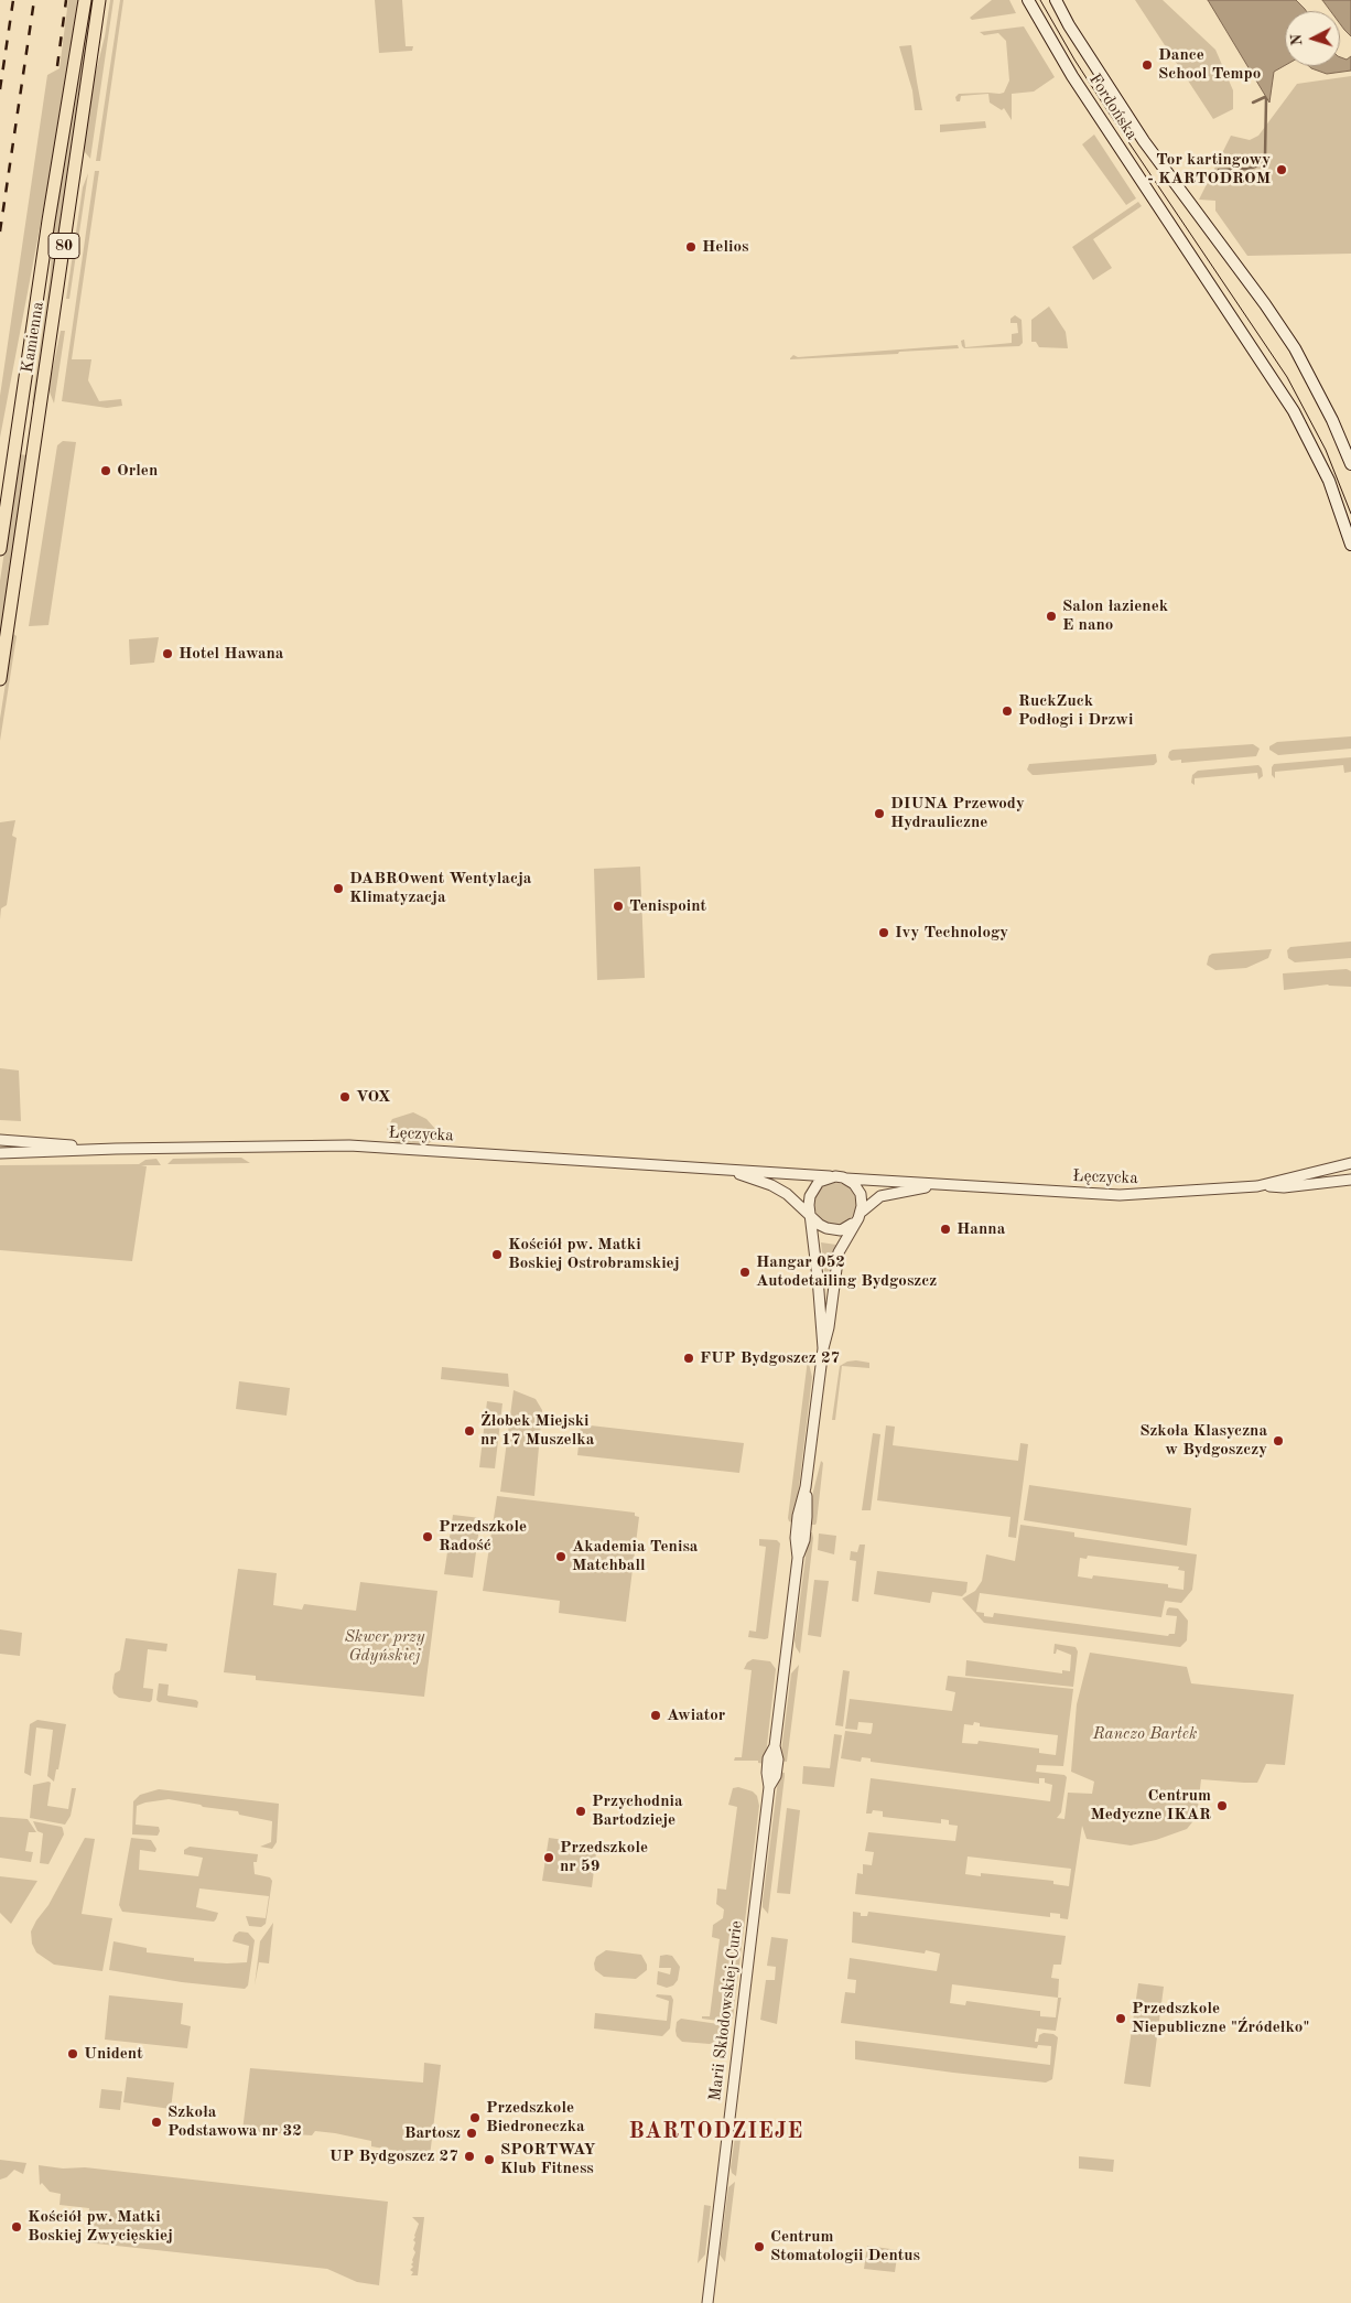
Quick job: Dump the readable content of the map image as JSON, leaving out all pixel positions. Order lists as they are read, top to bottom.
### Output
{
  "streets": {
    "main road": ["Fordońska", "80", "Kamienna"],
    "street": ["Łęczycka", "Marii Skłodowskiej-Curie"]
  },
  "crossings": [
    ["Łęczycka", "Marii Skłodowskiej-Curie"]
  ],
  "districts": ["BARTODZIEJE"],
  "parks": ["Skwer przy Gdyńskiej", "Ranczo Bartek"],
  "places": [
    "Dance School Tempo",
    "Tor kartingowy - KARTODROM",
    "Helios",
    "Orlen",
    "Salon łazienek E nano",
    "Hotel Hawana",
    "RuckZuck Podłogi i Drzwi",
    "DIUNA Przewody Hydrauliczne",
    "DABROwent Wentylacja Klimatyzacja",
    "Tenispoint",
    "Ivy Technology",
    "VOX",
    "Hanna",
    "Kościół pw. Matki Boskiej Ostrobramskiej",
    "Hangar 052 Autodetailing Bydgoszcz",
    "FUP Bydgoszcz 27",
    "Żłobek Miejski nr 17 Muszelka",
    "Szkoła Klasyczna w Bydgoszczy",
    "Przedszkole Radość",
    "Akademia Tenisa Matchball",
    "Awiator",
    "Centrum Medyczne IKAR",
    "Przychodnia Bartodzieje",
    "Przedszkole nr 59",
    "Przedszkole Niepubliczne \"Źródełko\"",
    "Unident",
    "Przedszkole Biedroneczka",
    "Szkoła Podstawowa nr 32",
    "Bartosz",
    "UP Bydgoszcz 27",
    "SPORTWAY Klub Fitness",
    "Kościół pw. Matki Boskiej Zwycięskiej",
    "Centrum Stomatologii Dentus"
  ],
  "north": "left"
}
